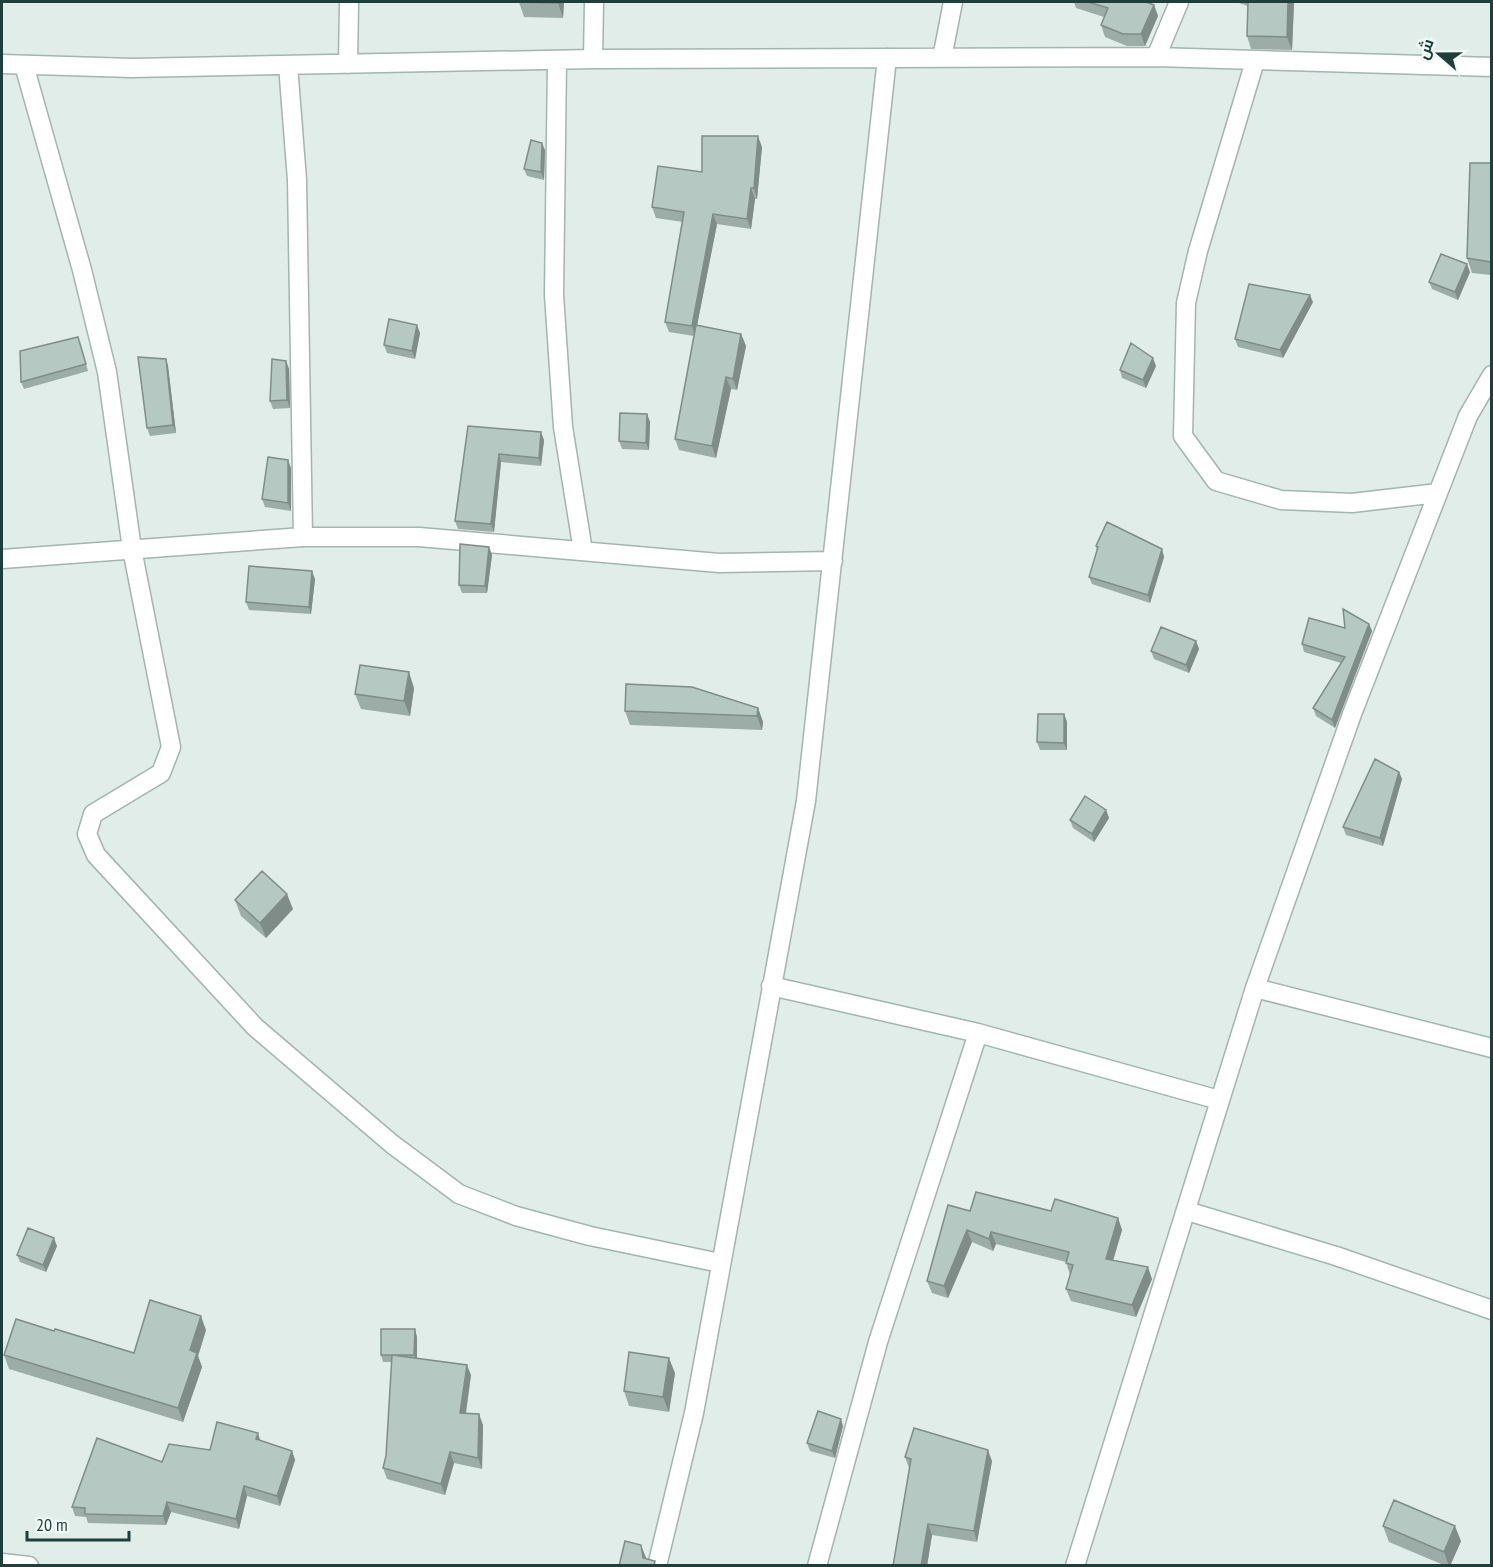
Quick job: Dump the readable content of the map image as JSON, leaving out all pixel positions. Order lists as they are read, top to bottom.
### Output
{
  "scale_bar": "20 m",
  "north": "left"
}
